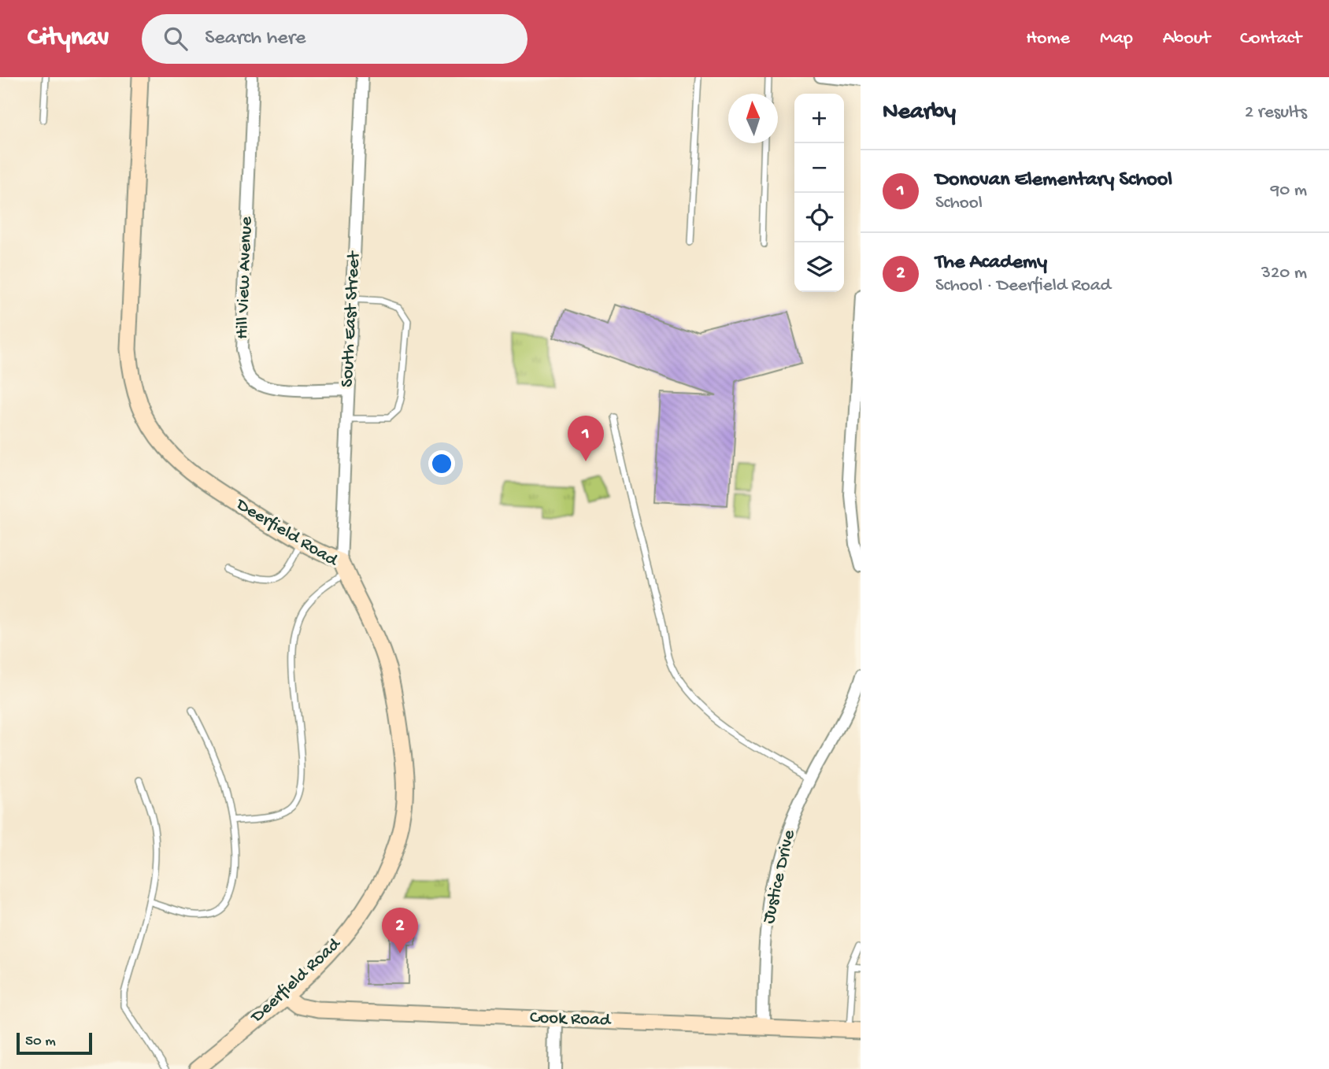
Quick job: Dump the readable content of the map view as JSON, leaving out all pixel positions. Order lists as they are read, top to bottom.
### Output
{
  "streets": {
    "street": [
      "Hill View Avenue",
      "South East Street",
      "Deerfield Road",
      "Justice Drive",
      "Cook Road"
    ]
  },
  "crossings": [
    ["Hill View Avenue", "South East Street"],
    ["South East Street", "Deerfield Road"],
    ["Deerfield Road", "Cook Road"],
    ["Justice Drive", "Cook Road"]
  ],
  "scale_bar": "50 m",
  "north": "top",
  "page": {
    "header": "Citynav",
    "search": "Search here",
    "nav": [
      "Home",
      "Map",
      "About",
      "Contact"
    ],
    "heading": ["Nearby", "2 results"],
    "map_buttons": ["+", "−"],
    "list": [
      {
        "mark": "1",
        "name": "Donovan Elementary School",
        "note": "School",
        "value": "90 m"
      },
      {
        "mark": "2",
        "name": "The Academy",
        "note": "School · Deerfield Road",
        "value": "320 m"
      }
    ],
    "pins": ["1", "2"],
    "scale": "50 m"
  }
}
